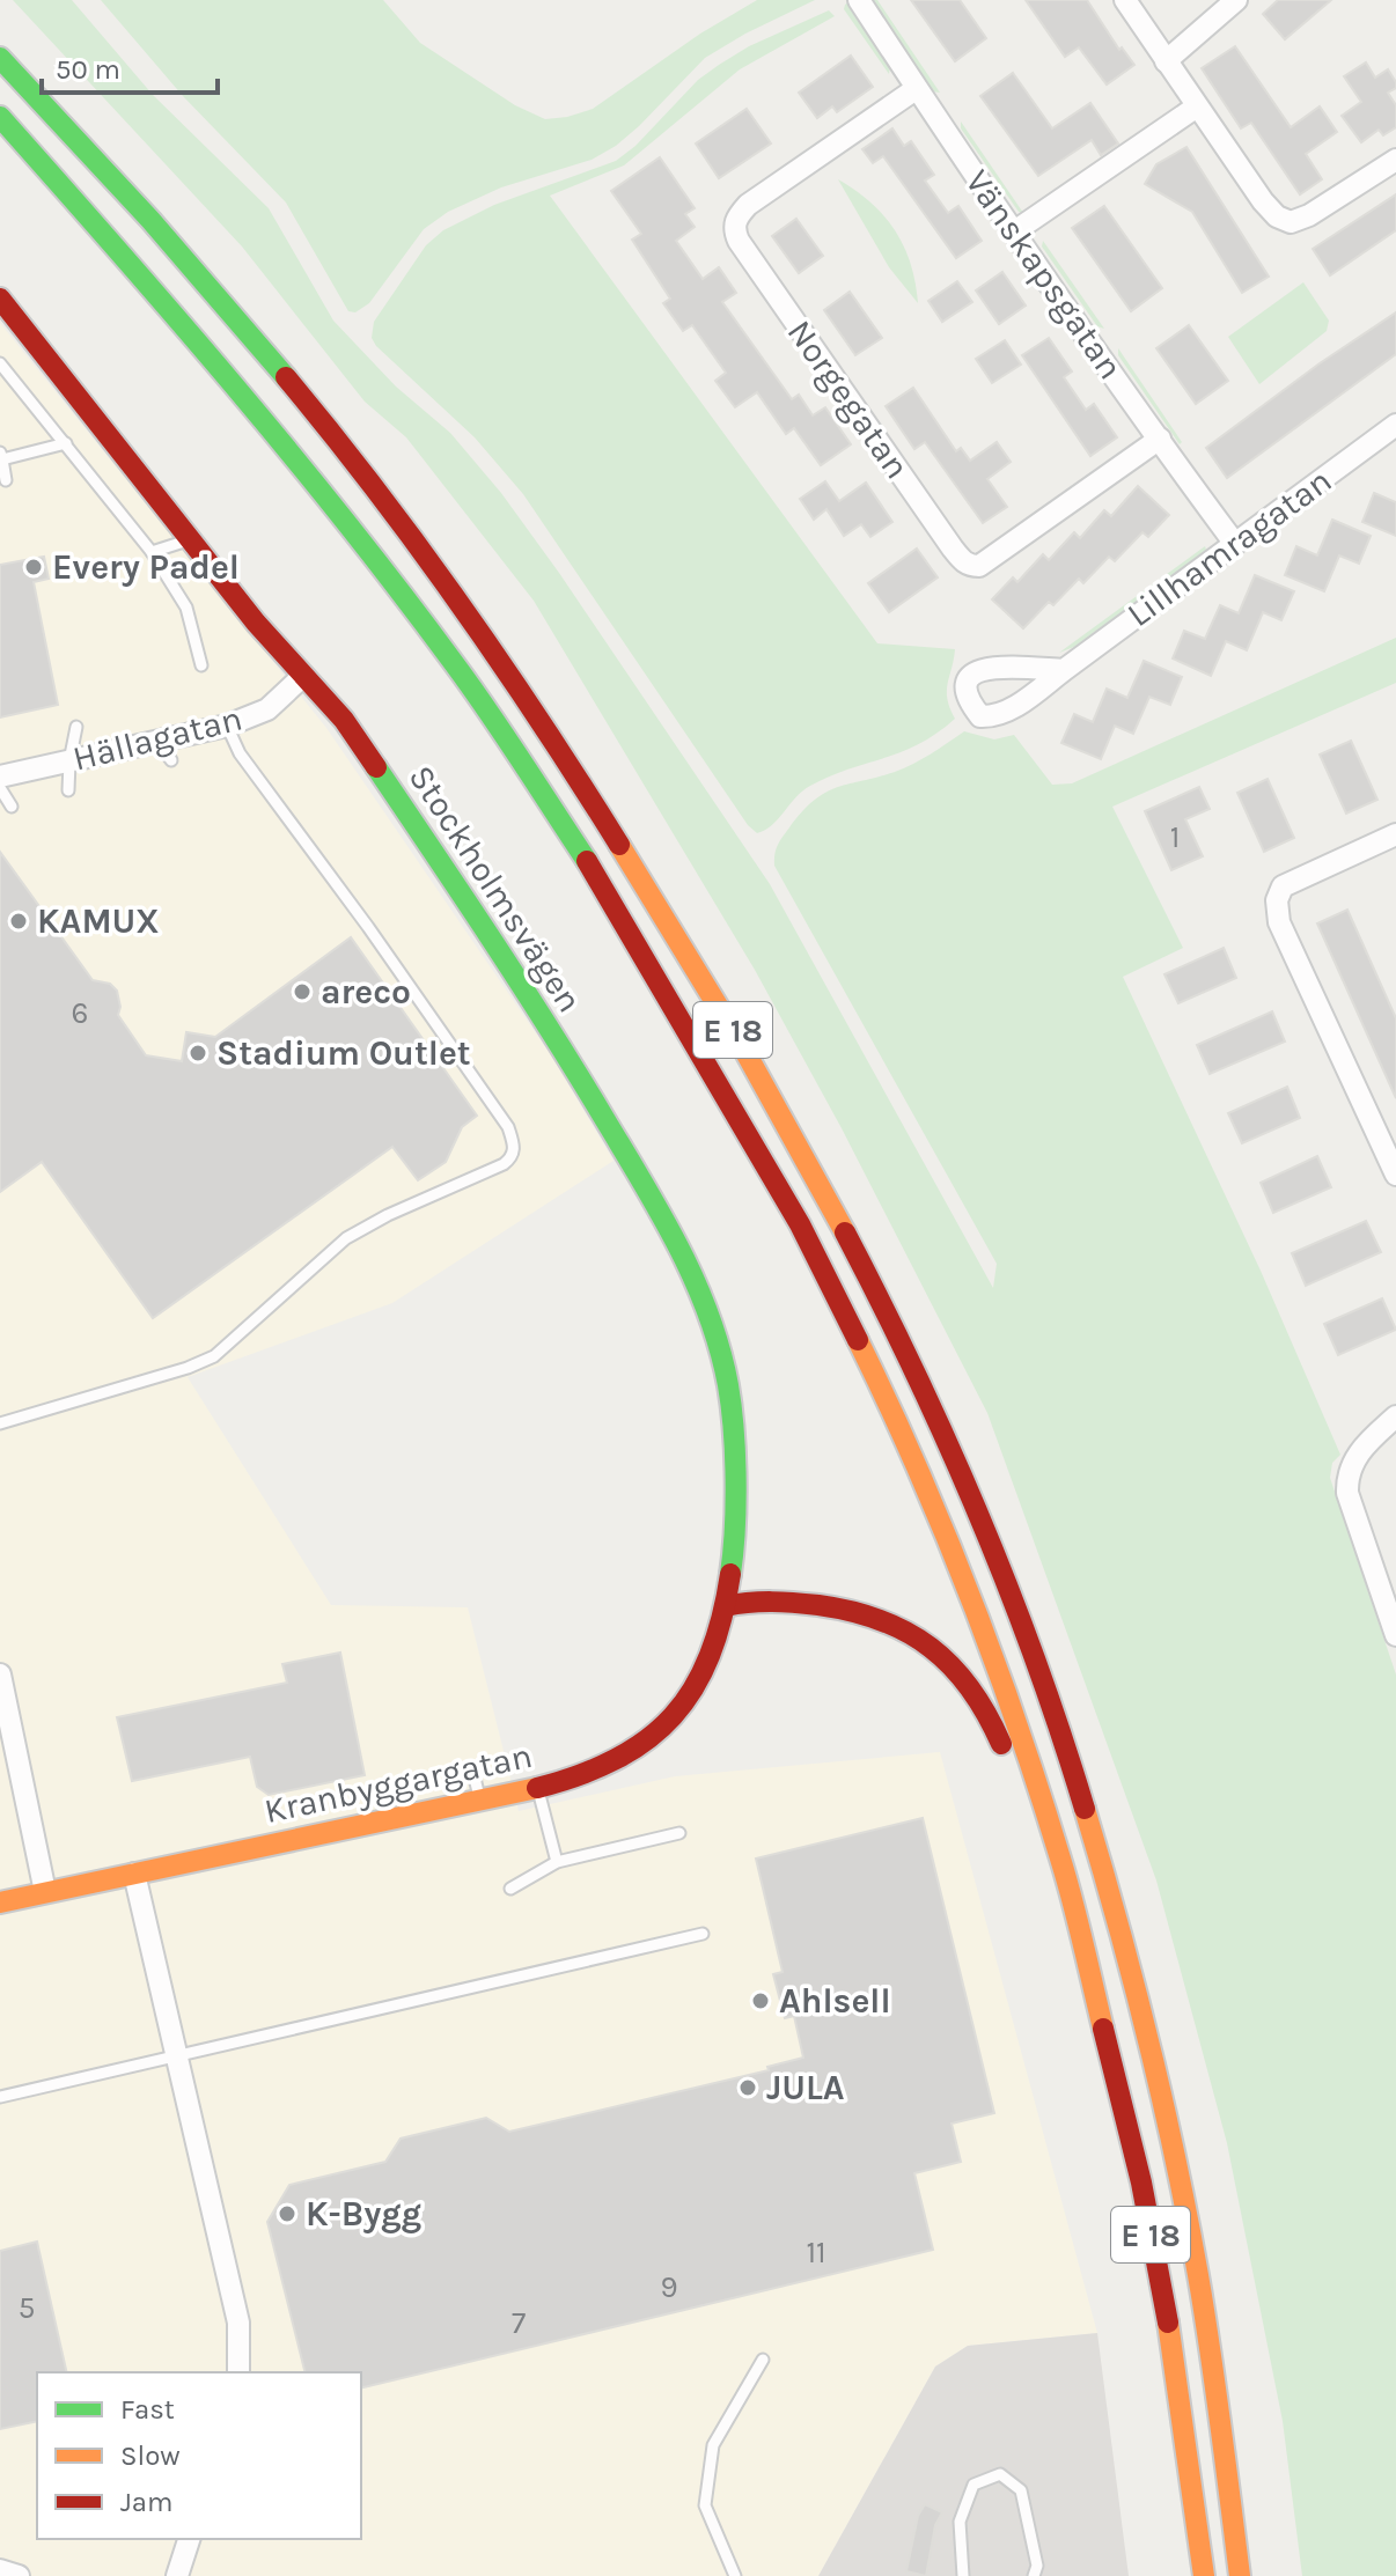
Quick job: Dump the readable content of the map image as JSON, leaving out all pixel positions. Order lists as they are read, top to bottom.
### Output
{
  "streets": {
    "main road": ["Stockholmsvägen", "E 18", "Kranbyggargatan"],
    "street": [
      "Vänskapsgatan",
      "Norgegatan",
      "Lillhamragatan",
      "Hällagatan"
    ]
  },
  "crossings": [
    ["Vänskapsgatan", "Norgegatan"],
    ["Vänskapsgatan", "Lillhamragatan"],
    ["Hällagatan", "Stockholmsvägen"],
    ["Stockholmsvägen", "E 18"],
    ["Stockholmsvägen", "Kranbyggargatan"],
    ["E 18", "Kranbyggargatan"]
  ],
  "places": [
    "Every Padel",
    "KAMUX",
    "areco",
    "Stadium Outlet",
    "Ahlsell",
    "JULA",
    "K-Bygg"
  ],
  "house_numbers": [
    "1",
    "6",
    "11",
    "9",
    "5",
    "7"
  ],
  "legend": ["Fast", "Slow", "Jam"],
  "scale_bar": "50 m"
}
